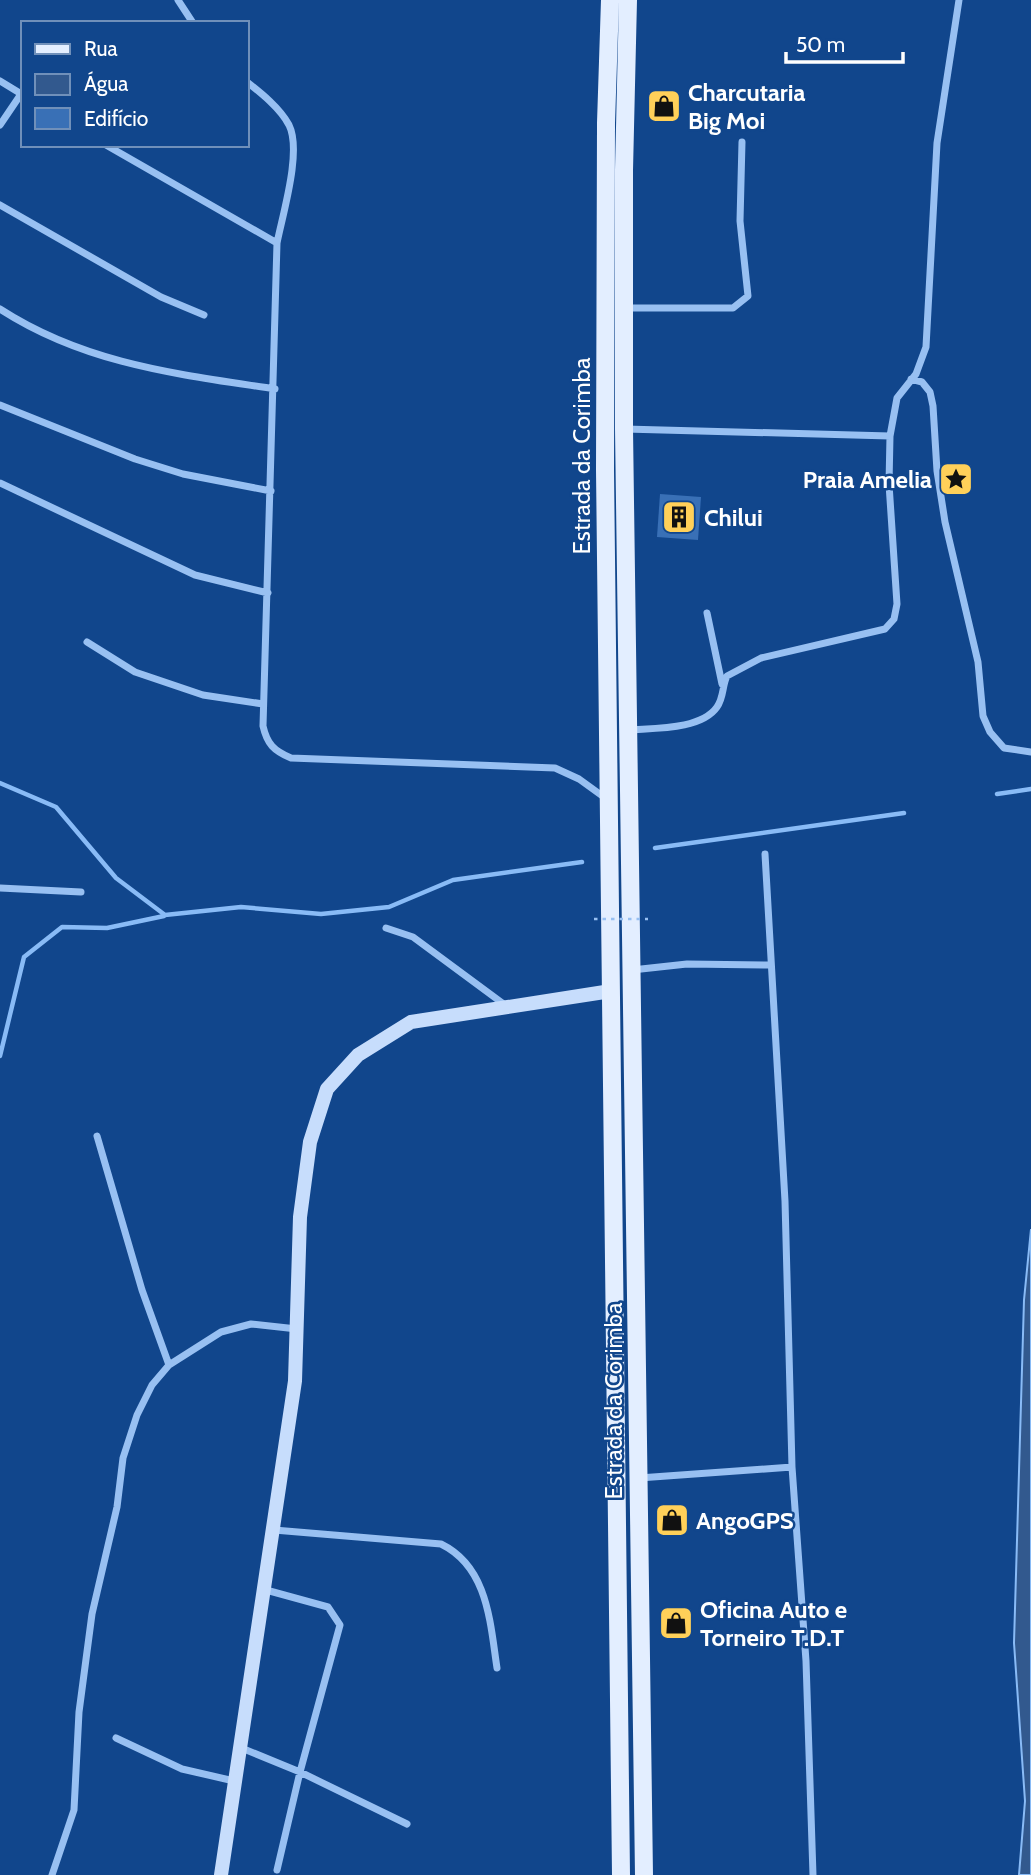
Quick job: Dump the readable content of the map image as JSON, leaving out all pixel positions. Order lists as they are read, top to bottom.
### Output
{
  "streets": {
    "main road": ["Estrada da Corimba"]
  },
  "places": {
    "shop": ["Charcutaria Big Moi", "AngoGPS", "Oficina Auto e Torneiro T.D.T"],
    "place": ["Praia Amelia"],
    "building": ["Chilui"]
  },
  "legend": ["Rua", "Água", "Edifício"],
  "scale_bar": "50 m"
}
